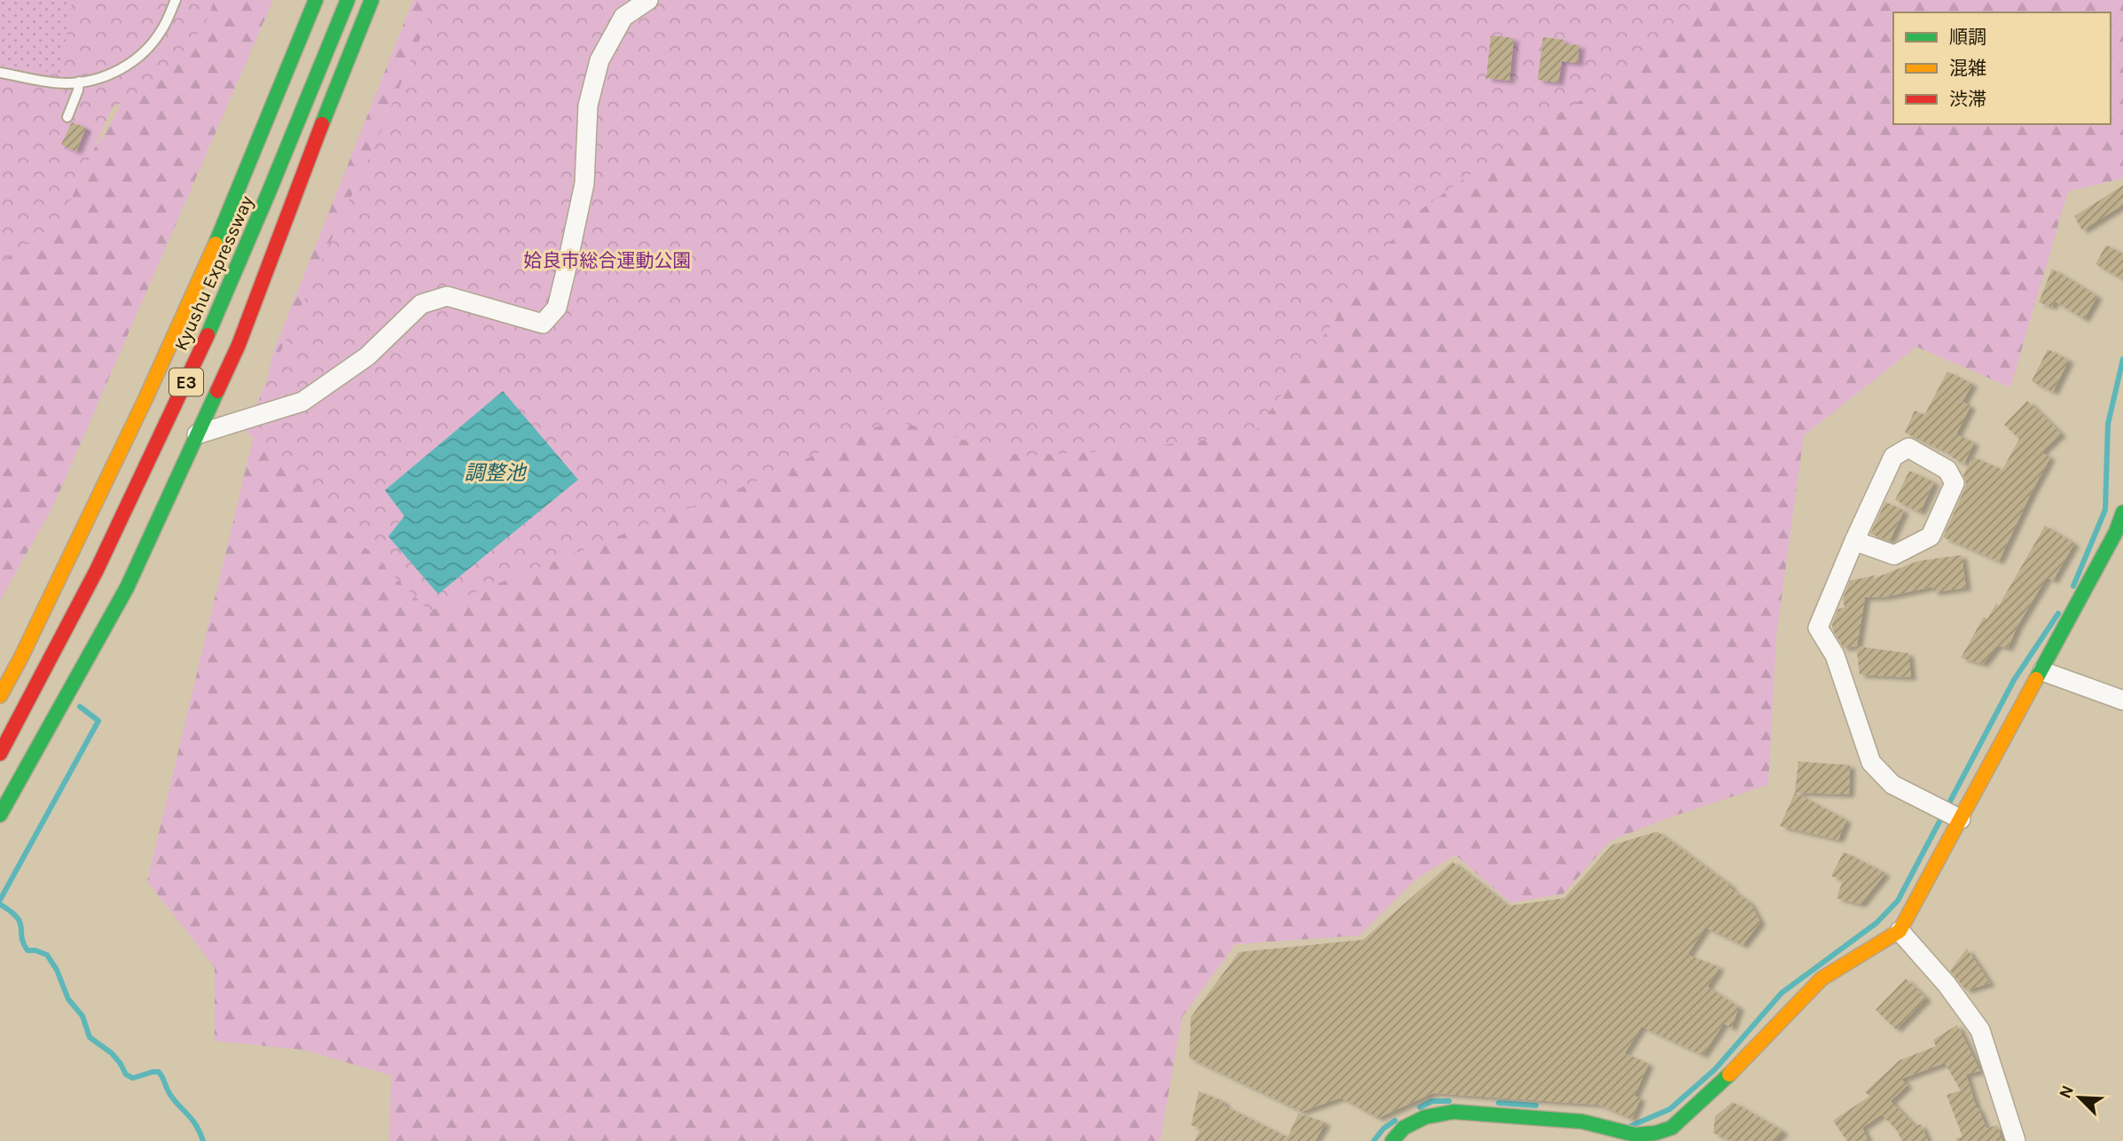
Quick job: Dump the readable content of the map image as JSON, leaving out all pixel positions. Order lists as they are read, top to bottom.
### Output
{
  "streets": {
    "main road": ["Kyushu Expressway", "E3"]
  },
  "water": ["調整池"],
  "parks": ["姶良市総合運動公園"],
  "legend": ["順調", "混雑", "渋滞"],
  "north": "top left"
}
